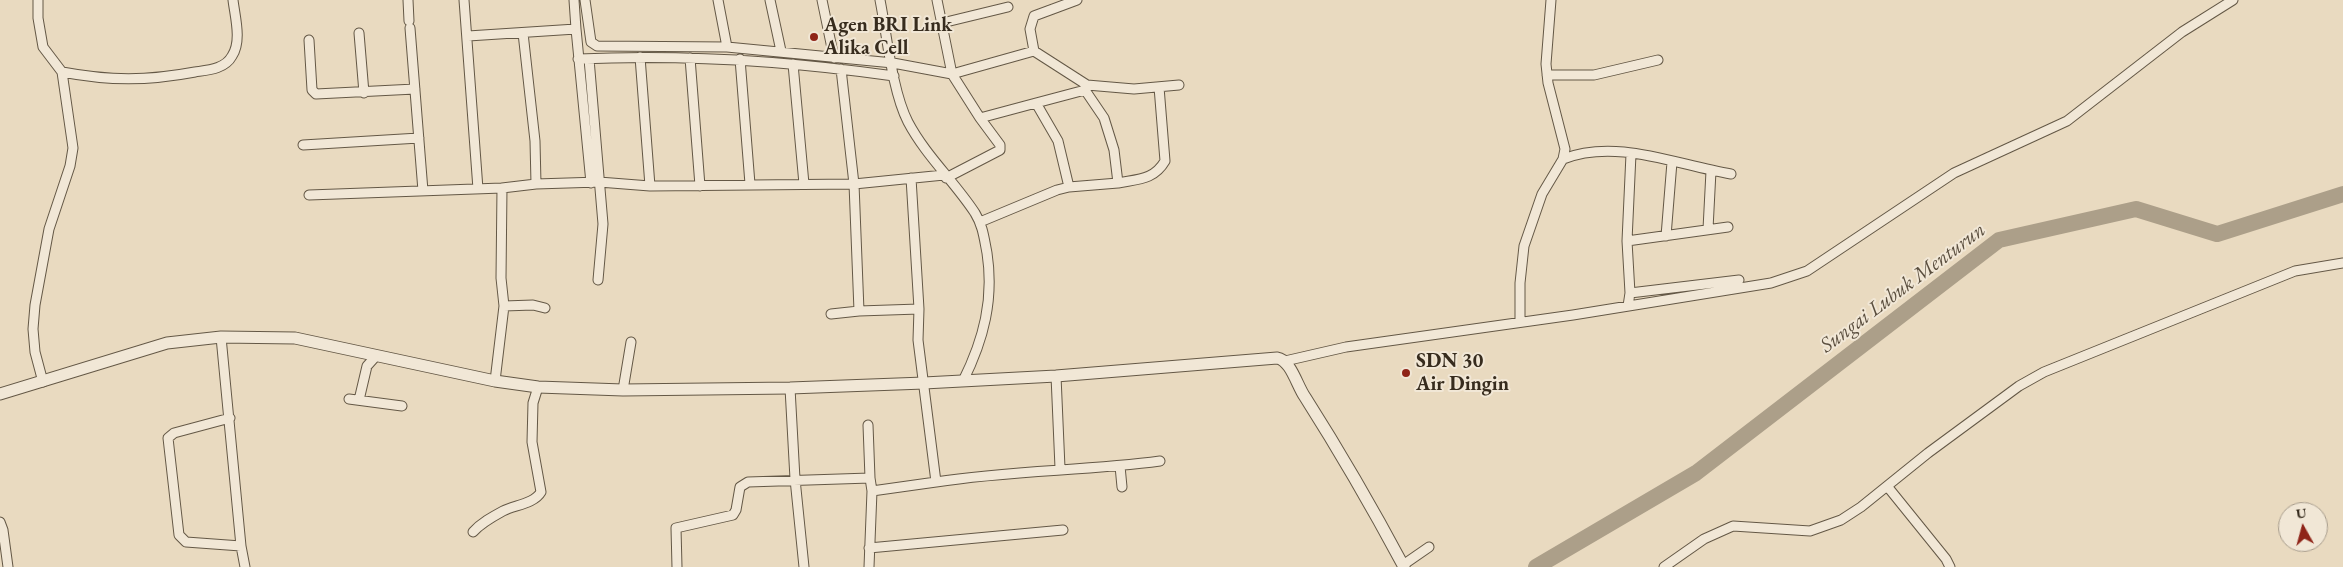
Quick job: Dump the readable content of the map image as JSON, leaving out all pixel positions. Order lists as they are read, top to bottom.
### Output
{
  "water": ["Sungai Lubuk Menturun"],
  "places": ["Agen BRI Link Alika Cell", "SDN 30 Air Dingin"],
  "north": "top"
}
